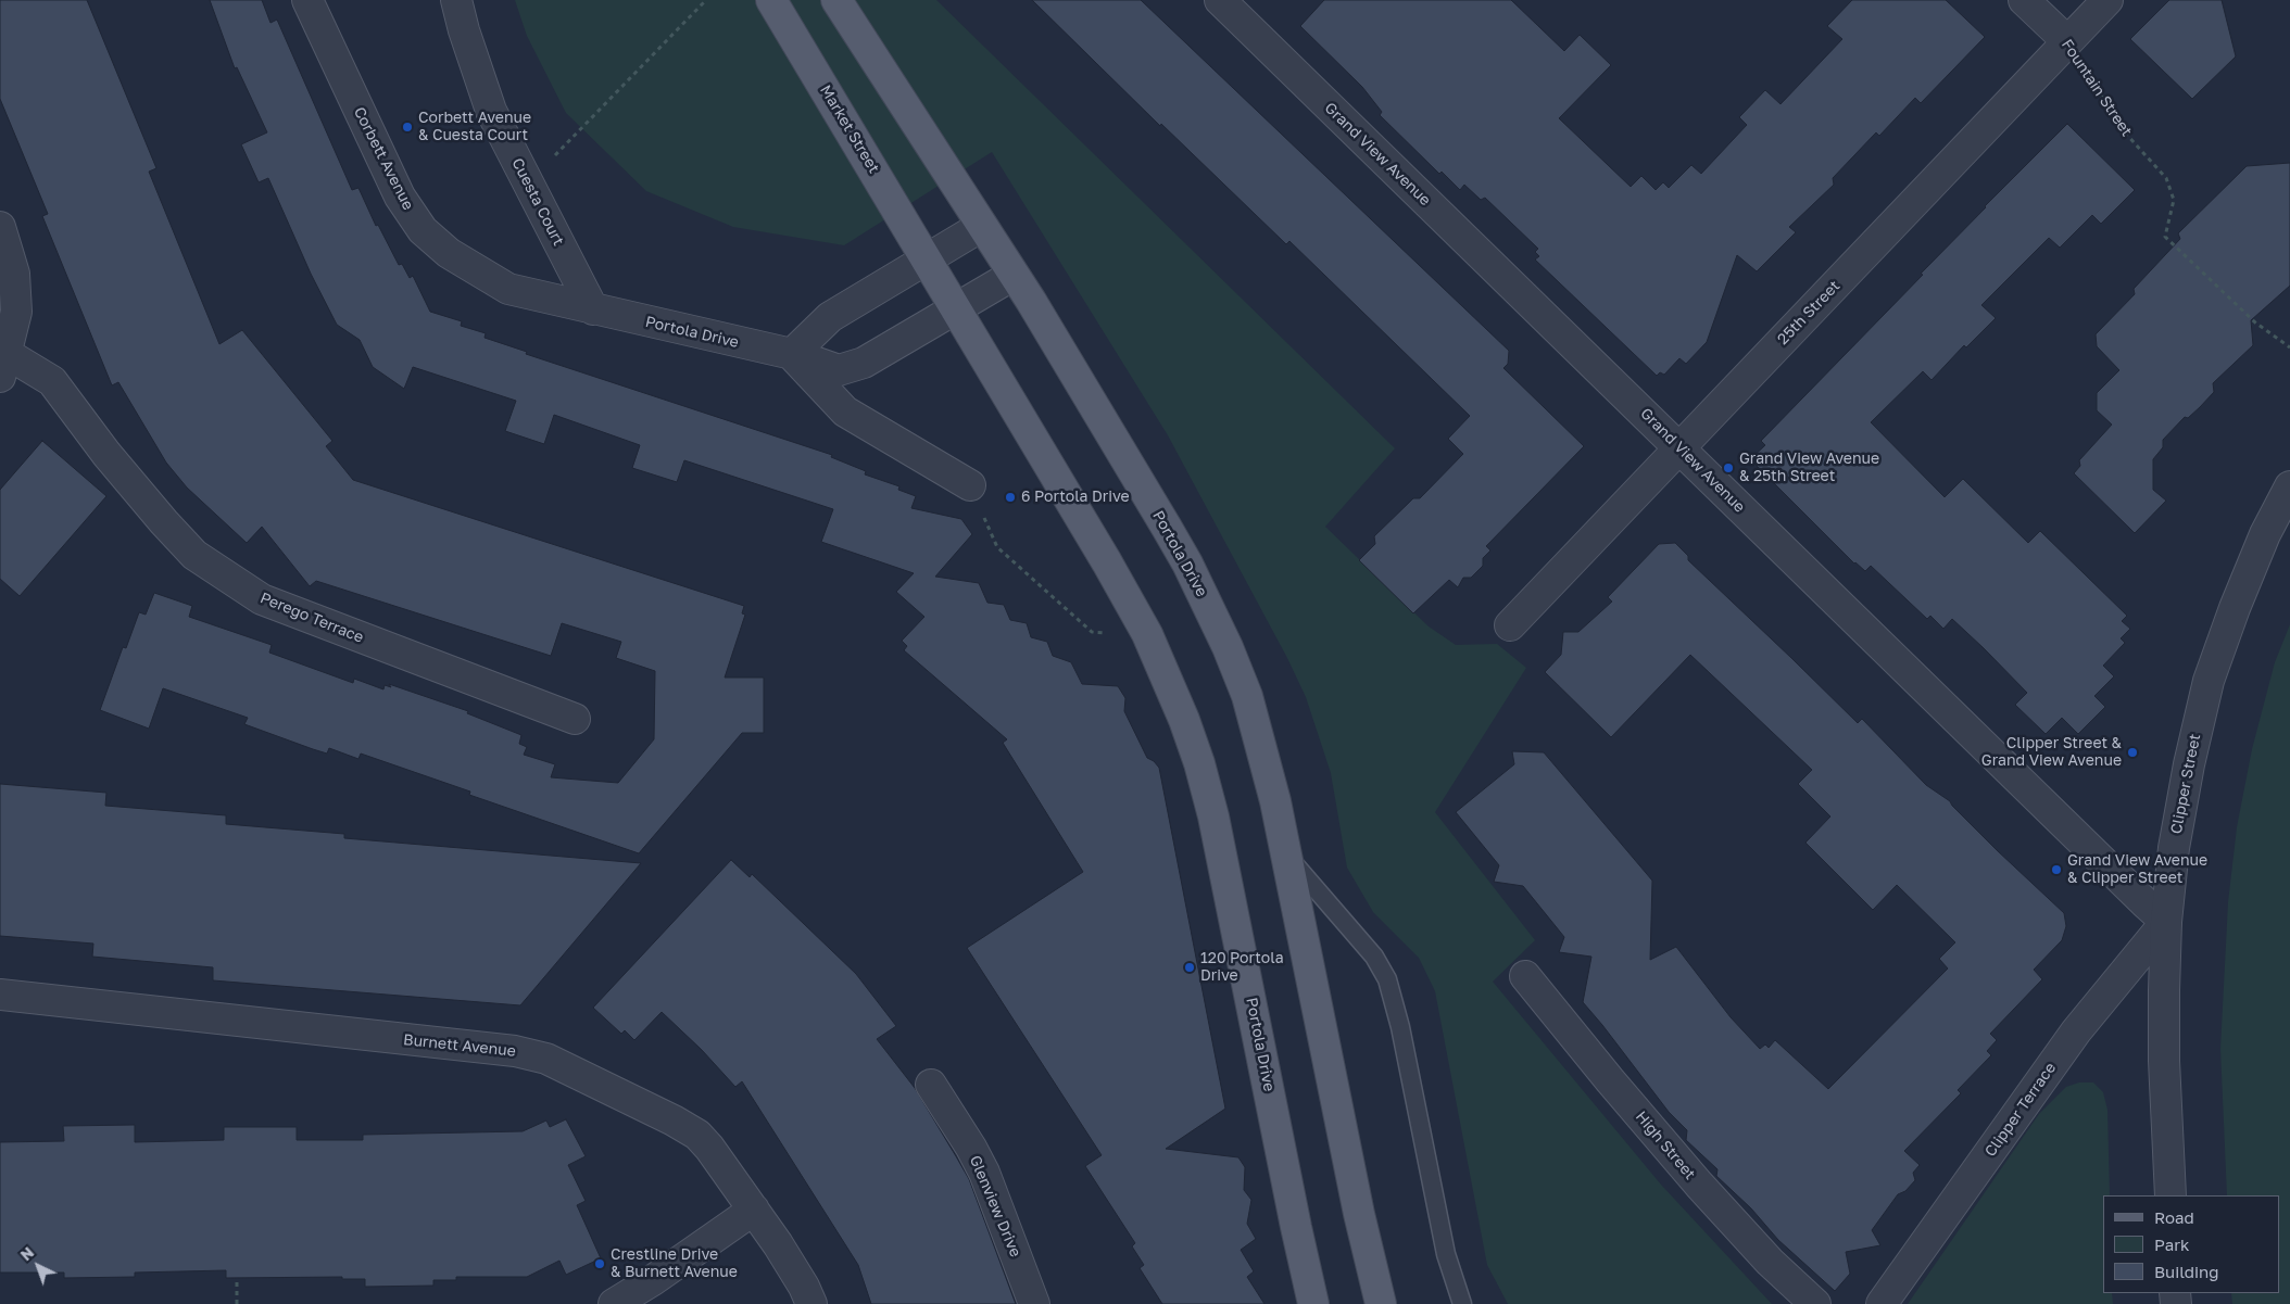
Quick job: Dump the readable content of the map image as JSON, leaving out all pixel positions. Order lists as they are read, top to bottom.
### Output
{
  "streets": {
    "main road": ["Market Street", "Portola Drive"],
    "street": [
      "Fountain Street",
      "Grand View Avenue",
      "Corbett Avenue",
      "Cuesta Court",
      "25th Street",
      "Perego Terrace",
      "Clipper Street",
      "Burnett Avenue",
      "Clipper Terrace",
      "High Street",
      "Glenview Drive"
    ]
  },
  "crossings": [
    ["Fountain Street", "25th Street"],
    ["Market Street", "Portola Drive"],
    ["Grand View Avenue", "25th Street"],
    ["Grand View Avenue", "Clipper Street"],
    ["Grand View Avenue", "Clipper Terrace"],
    ["Corbett Avenue", "Cuesta Court"],
    ["Corbett Avenue", "Portola Drive"],
    ["Cuesta Court", "Portola Drive"],
    ["Clipper Street", "Clipper Terrace"]
  ],
  "places": [
    "Corbett Avenue & Cuesta Court",
    "Grand View Avenue & 25th Street",
    "6 Portola Drive",
    "Clipper Street & Grand View Avenue",
    "Grand View Avenue & Clipper Street",
    "120 Portola Drive",
    "Crestline Drive & Burnett Avenue"
  ],
  "legend": ["Road", "Park", "Building"],
  "north": "top left"
}
